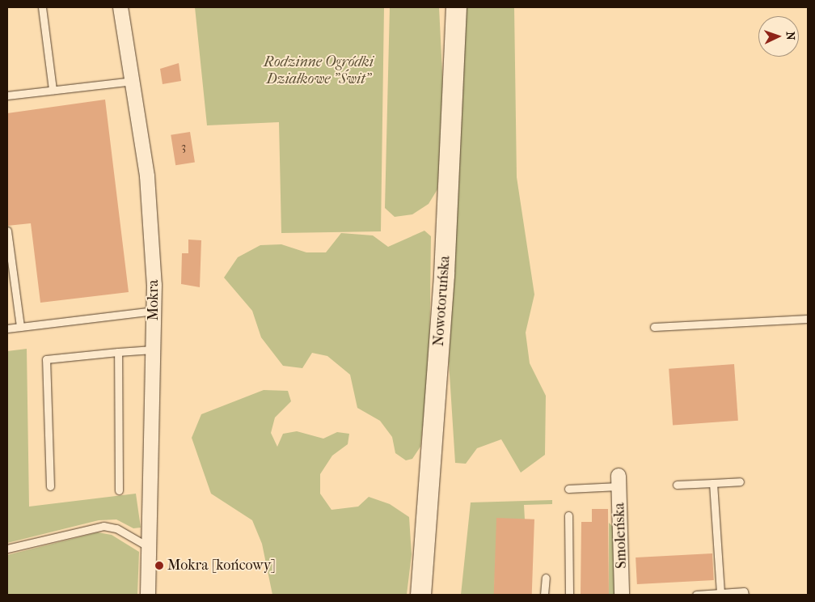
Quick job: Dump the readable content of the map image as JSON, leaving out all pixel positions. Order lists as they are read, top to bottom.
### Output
{
  "streets": {
    "main road": ["Nowotoruńska"],
    "street": ["Mokra", "Smoleńska"]
  },
  "parks": ["Rodzinne Ogródki Działkowe \"Świt\""],
  "places": ["Mokra [końcowy]"],
  "house_numbers": ["3"],
  "north": "right"
}
